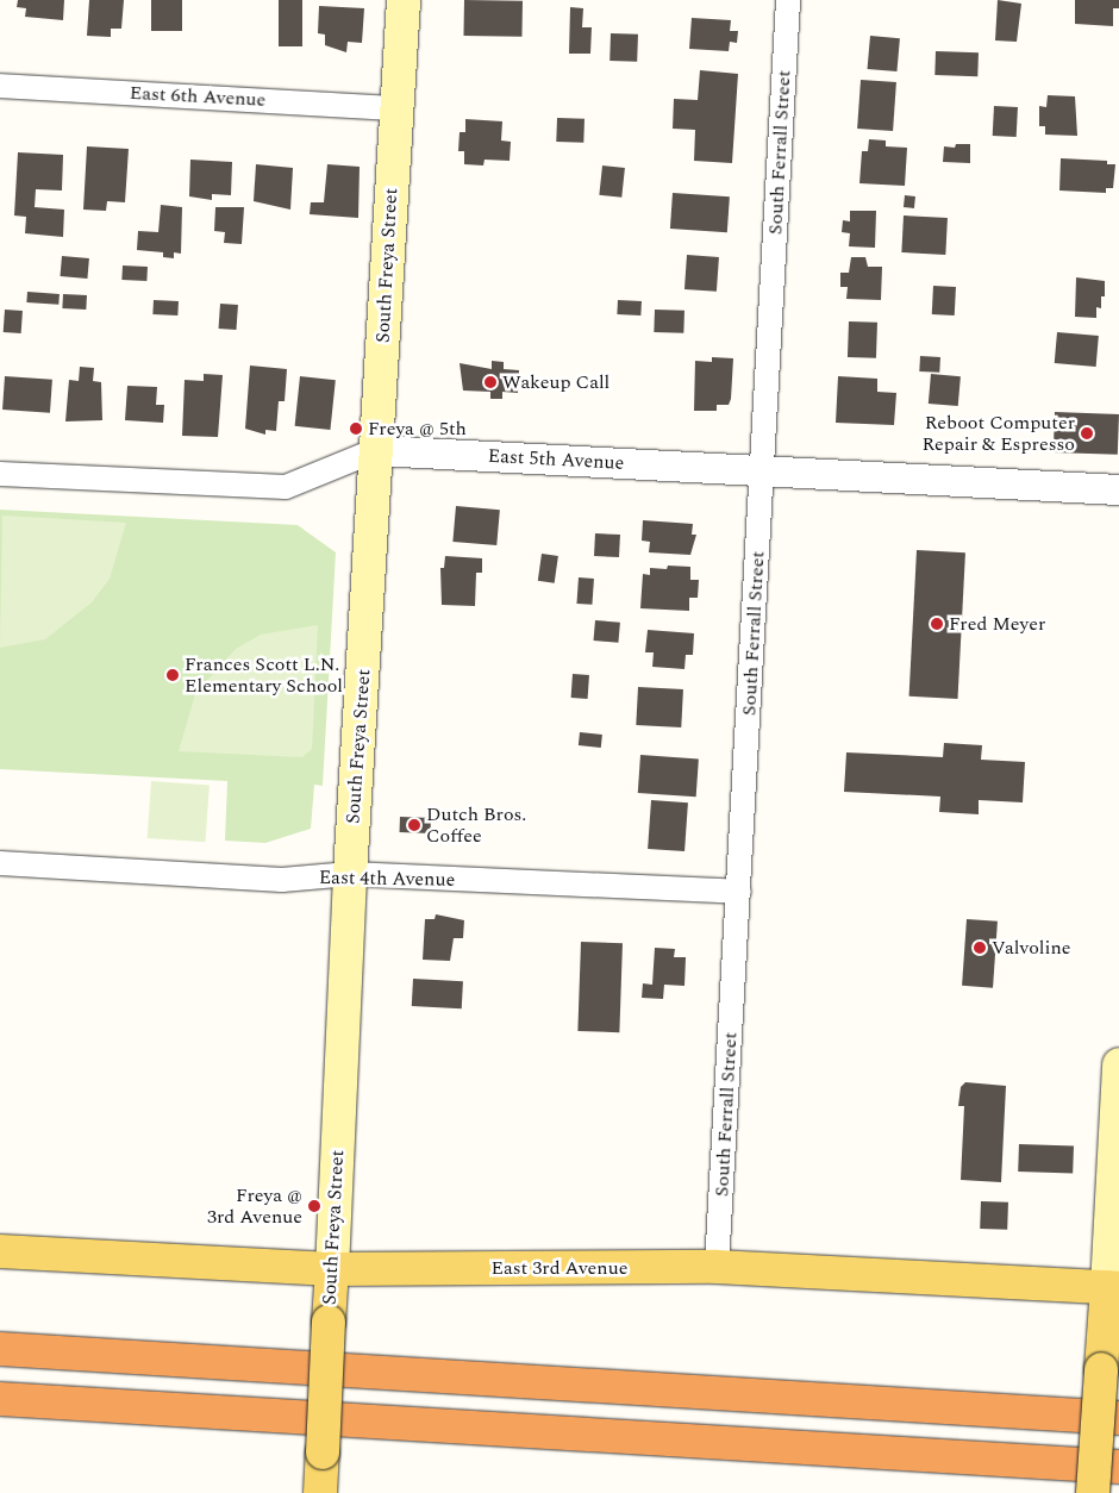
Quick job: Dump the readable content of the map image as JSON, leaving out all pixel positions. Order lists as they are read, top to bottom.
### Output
{
  "streets": {
    "main road": ["South Freya Street", "East 3rd Avenue"],
    "street": [
      "East 6th Avenue",
      "South Ferrall Street",
      "East 5th Avenue",
      "East 4th Avenue"
    ]
  },
  "crossings": [
    ["East 6th Avenue", "South Freya Street"],
    ["South Ferrall Street", "East 5th Avenue"],
    ["South Ferrall Street", "East 4th Avenue"],
    ["South Ferrall Street", "East 3rd Avenue"],
    ["South Freya Street", "East 5th Avenue"],
    ["South Freya Street", "East 4th Avenue"],
    ["South Freya Street", "East 3rd Avenue"]
  ],
  "places": [
    "Wakeup Call",
    "Freya @ 5th",
    "Reboot Computer Repair & Espresso",
    "Fred Meyer",
    "Frances Scott L.N. Elementary School",
    "Dutch Bros. Coffee",
    "Valvoline",
    "Freya @ 3rd Avenue"
  ]
}
